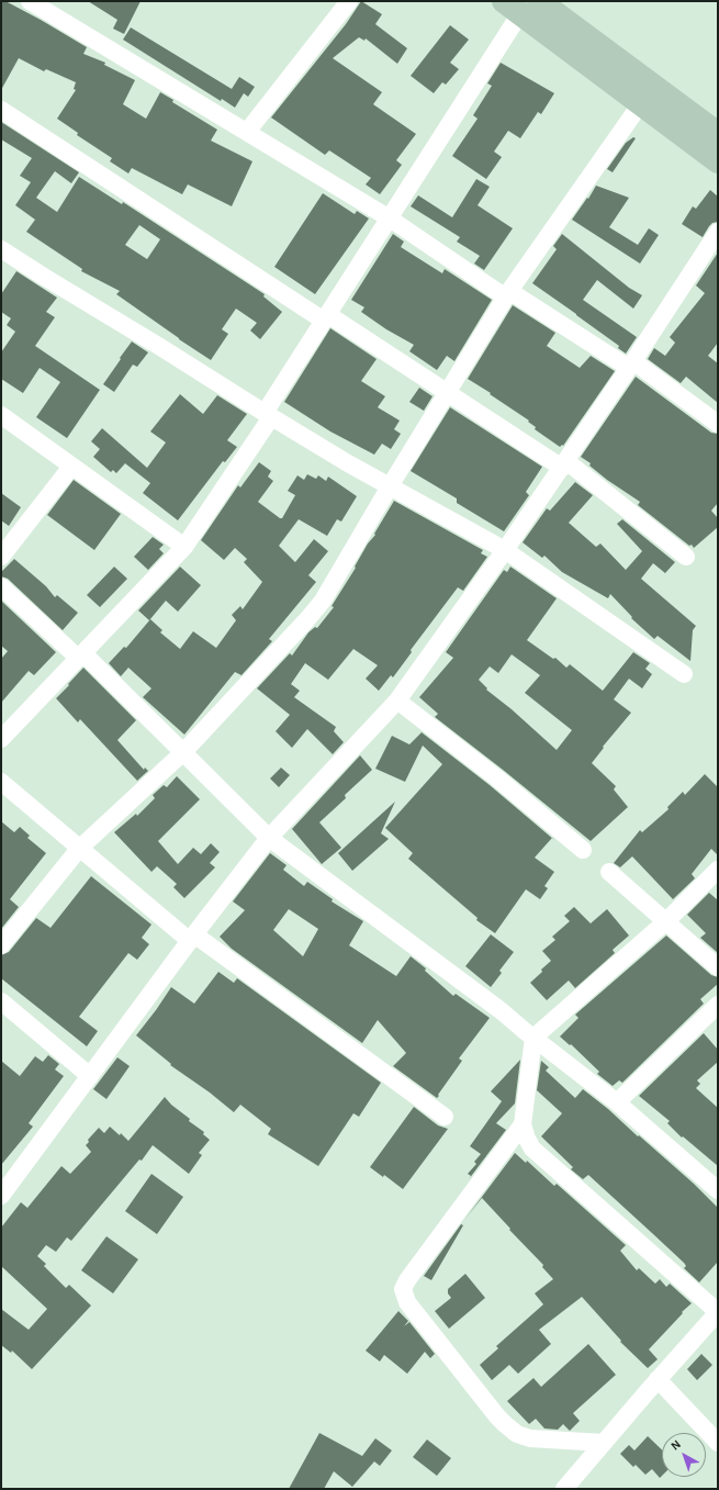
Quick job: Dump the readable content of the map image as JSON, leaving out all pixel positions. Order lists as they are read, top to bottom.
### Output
{
  "north": "top left"
}
